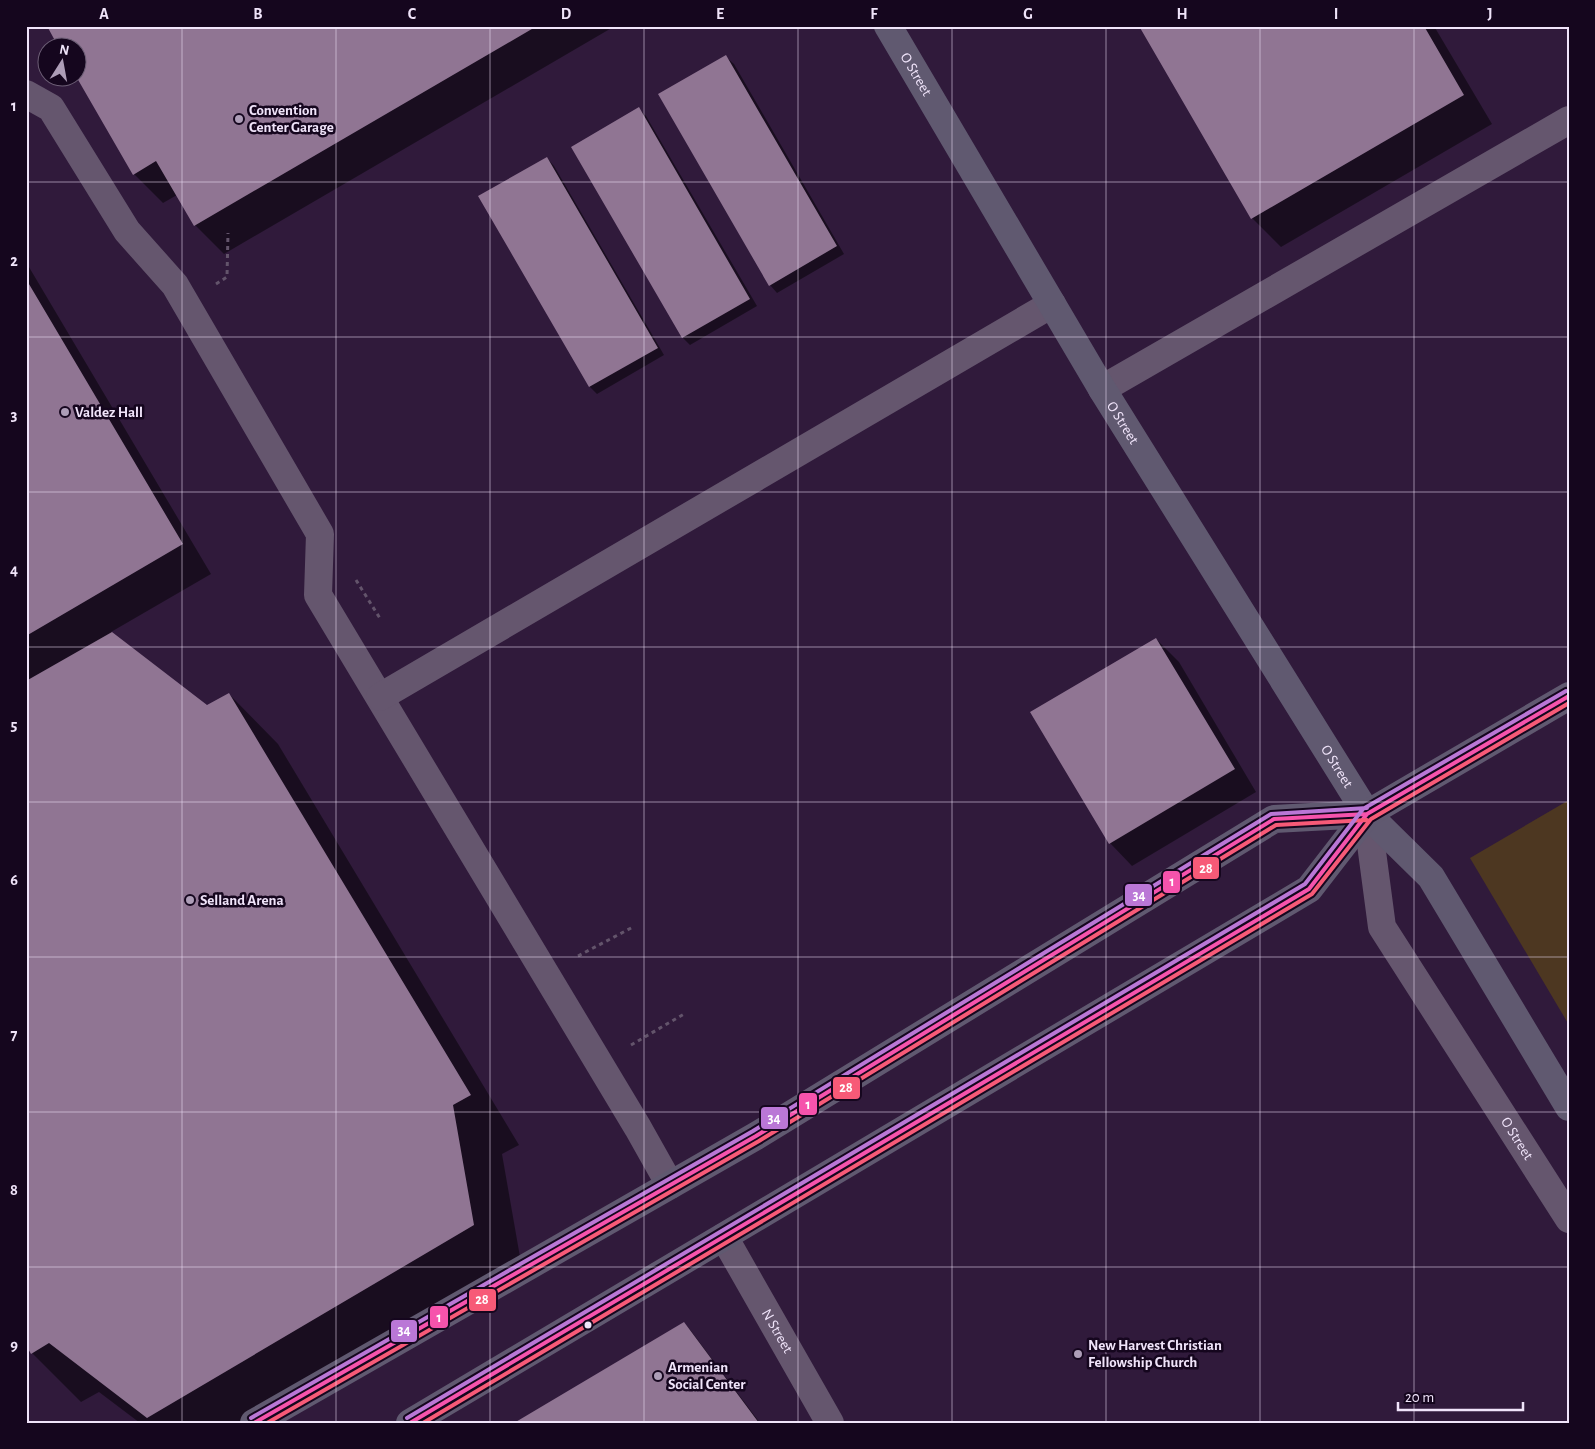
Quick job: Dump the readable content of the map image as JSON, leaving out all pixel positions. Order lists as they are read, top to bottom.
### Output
{
  "streets": {
    "main road": ["O Street"],
    "street": ["N Street"]
  },
  "places": [
    "Convention Center Garage",
    "Valdez Hall",
    "Selland Arena",
    "New Harvest Christian Fellowship Church",
    "Armenian Social Center"
  ],
  "lines": ["transit line 34", "transit line 1", "transit line 28"],
  "scale_bar": "20 m",
  "north": "top",
  "grid": {
    "columns": [
      "A",
      "B",
      "C",
      "D",
      "E",
      "F",
      "G",
      "H",
      "I",
      "J"
    ],
    "rows": [
      "1",
      "2",
      "3",
      "4",
      "5",
      "6",
      "7",
      "8",
      "9"
    ]
  }
}
